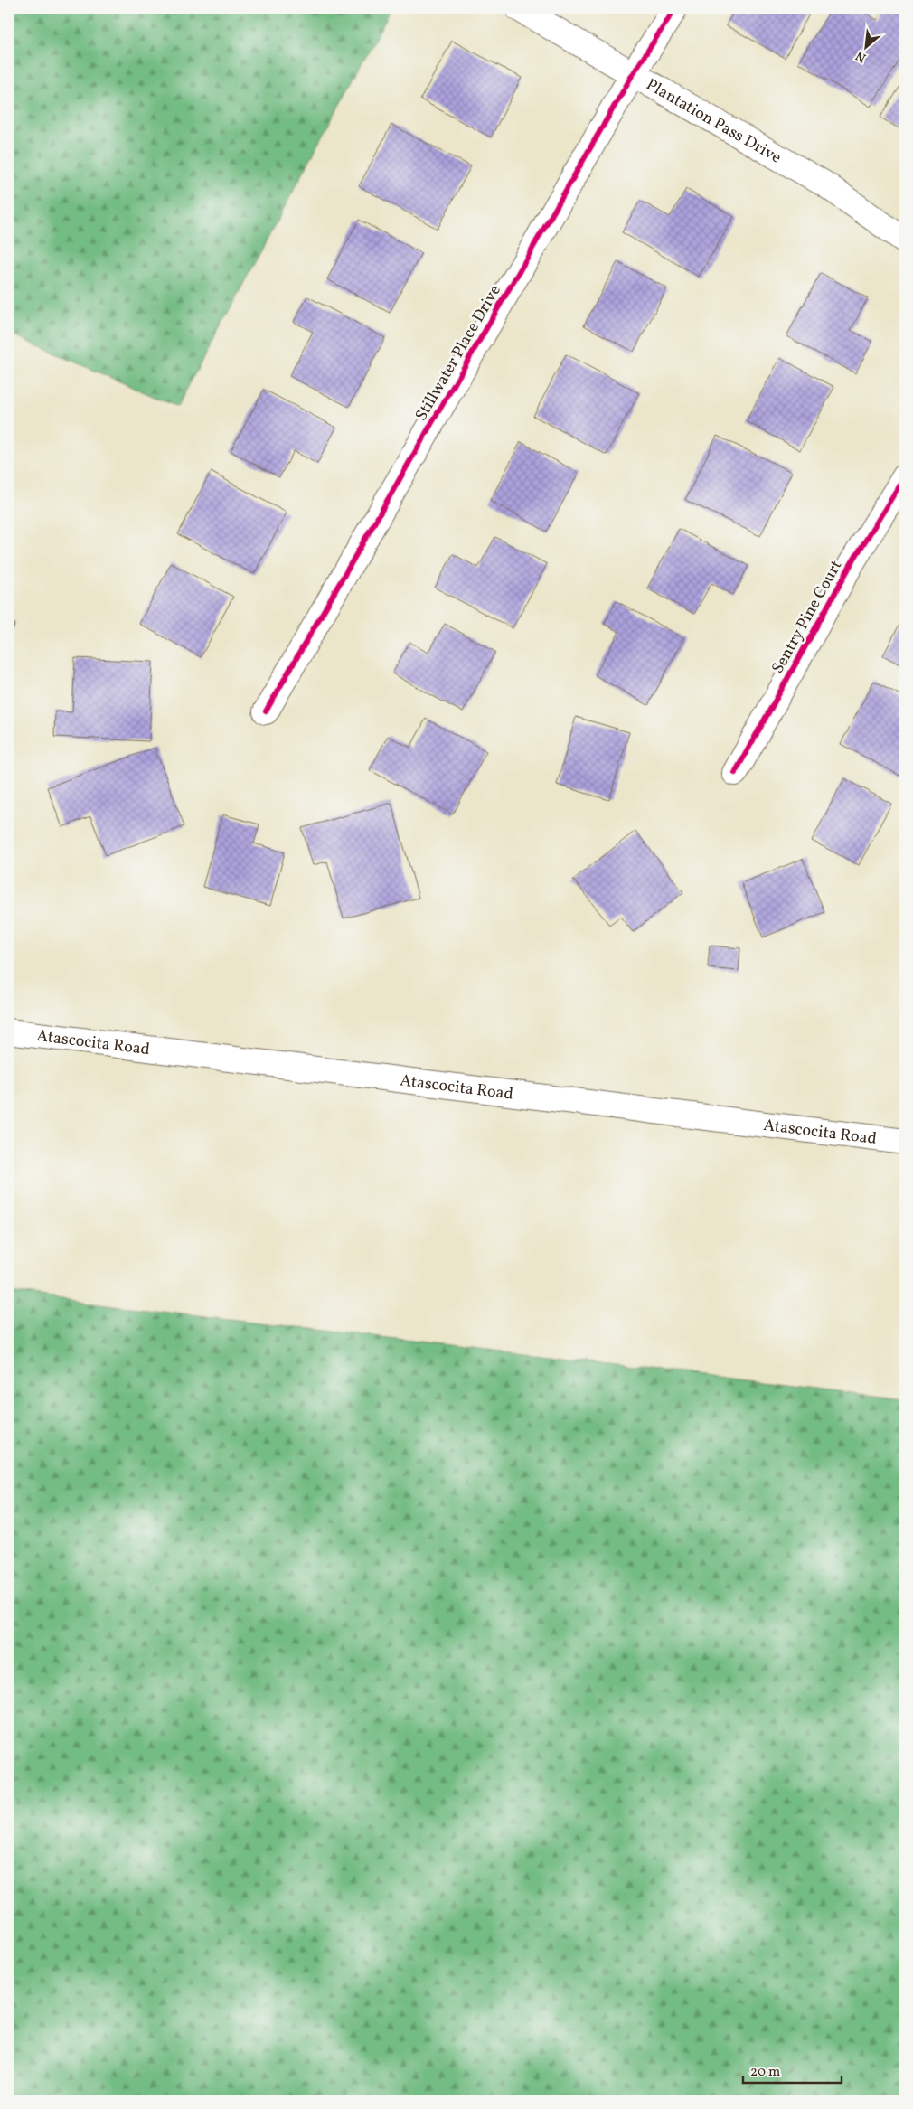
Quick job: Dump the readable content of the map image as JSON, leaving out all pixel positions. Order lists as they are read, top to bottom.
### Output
{
  "streets": {
    "street": [
      "Plantation Pass Drive",
      "Stillwater Place Drive",
      "Sentry Pine Court",
      "Atascocita Road"
    ]
  },
  "crossings": [
    ["Plantation Pass Drive", "Stillwater Place Drive"]
  ],
  "scale_bar": "20 m",
  "north": "bottom left"
}
